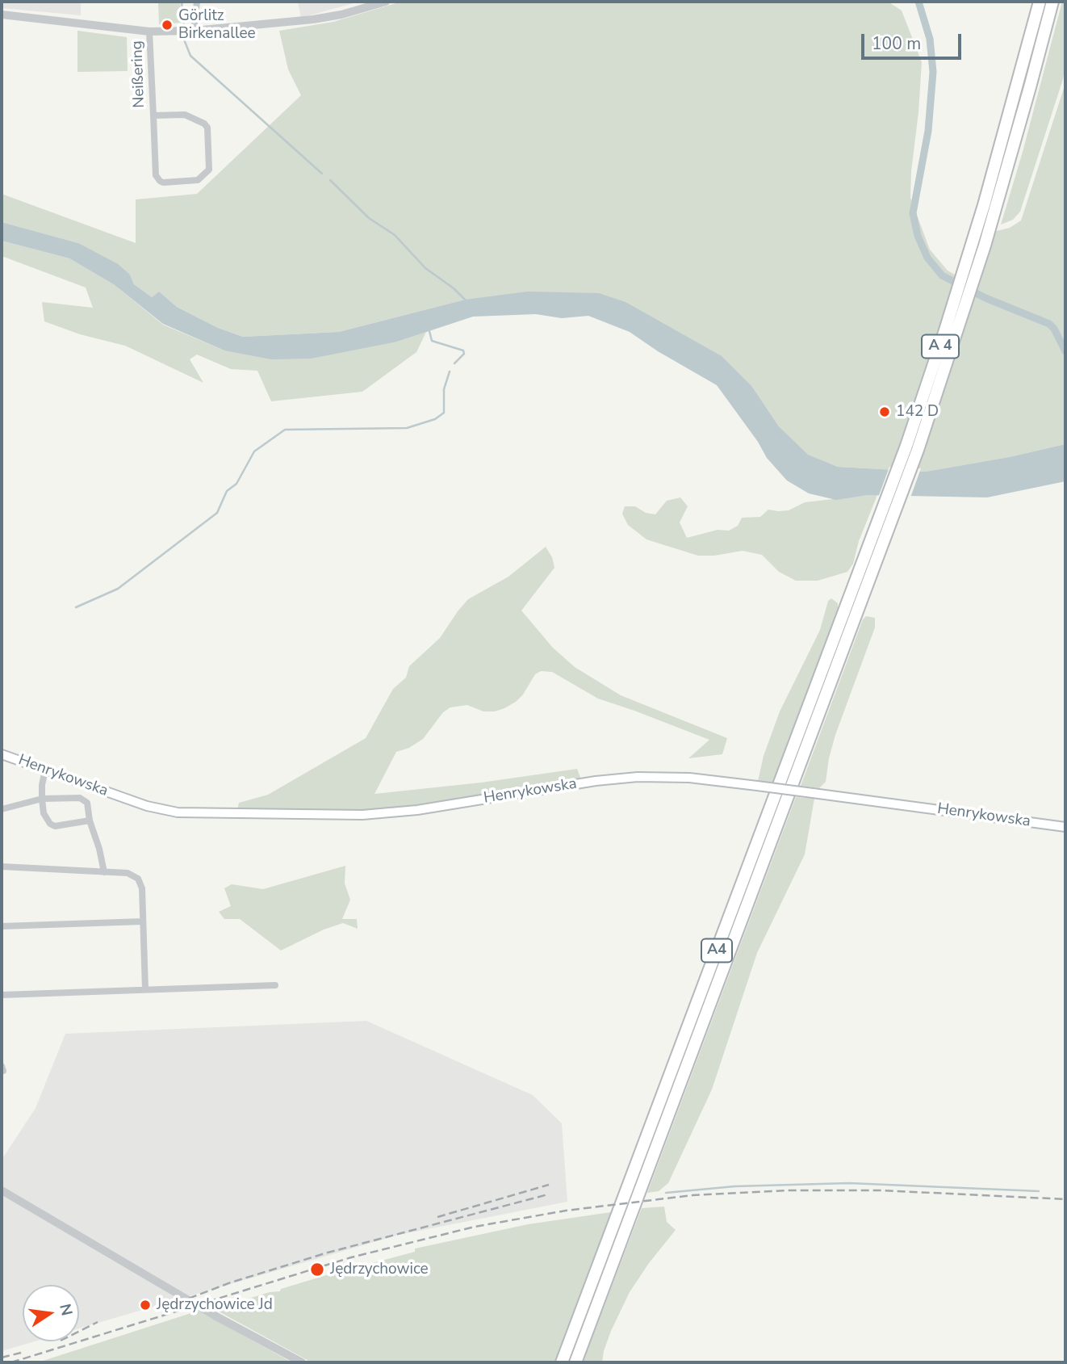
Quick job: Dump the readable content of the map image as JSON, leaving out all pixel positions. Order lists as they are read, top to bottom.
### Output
{
  "streets": {
    "highway": ["A 4", "A4"],
    "main road": ["Henrykowska"],
    "street": ["Neißering"]
  },
  "crossings": [
    ["A 4", "A4"]
  ],
  "places": [
    "Görlitz Birkenallee",
    "142 D",
    "Jędrzychowice",
    "Jędrzychowice Jd"
  ],
  "scale_bar": "100 m",
  "north": "right"
}
